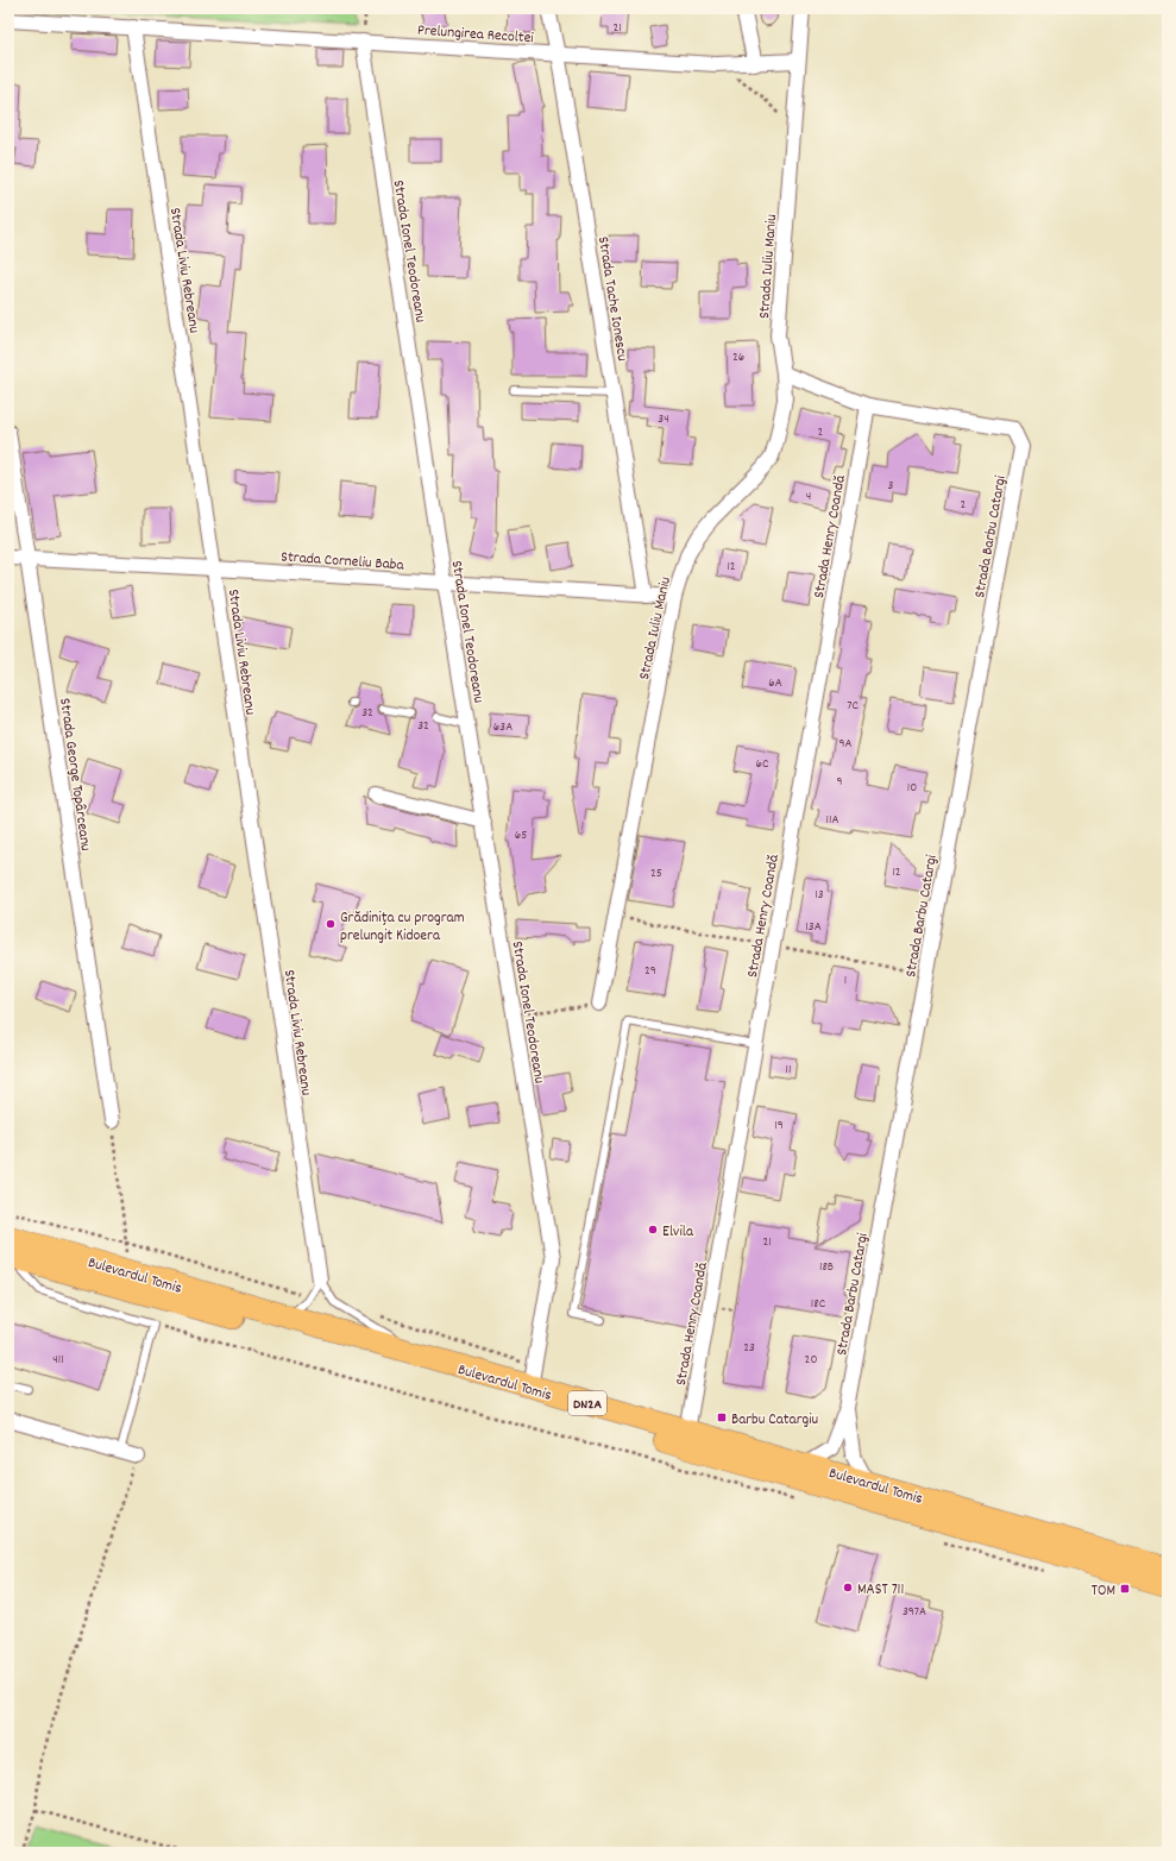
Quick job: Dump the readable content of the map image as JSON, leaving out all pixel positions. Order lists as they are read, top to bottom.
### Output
{
  "streets": {
    "main road": ["Bulevardul Tomis", "DN2A"],
    "street": [
      "Prelungirea Recoltei",
      "Strada Ionel Teodoreanu",
      "Strada Iuliu Maniu",
      "Strada Liviu Rebreanu",
      "Strada Tache Ionescu",
      "Strada Henry Coandă",
      "Strada Barbu Catargi",
      "Strada Corneliu Baba",
      "Strada George Topârceanu"
    ]
  },
  "crossings": [
    ["Prelungirea Recoltei", "Strada Ionel Teodoreanu"],
    ["Prelungirea Recoltei", "Strada Iuliu Maniu"],
    ["Prelungirea Recoltei", "Strada Liviu Rebreanu"],
    ["Prelungirea Recoltei", "Strada Tache Ionescu"],
    ["Strada Ionel Teodoreanu", "Strada Corneliu Baba"],
    ["Strada Ionel Teodoreanu", "Bulevardul Tomis"],
    ["Strada Iuliu Maniu", "Strada Corneliu Baba"],
    ["Strada Liviu Rebreanu", "Strada Corneliu Baba"],
    ["Strada Liviu Rebreanu", "Bulevardul Tomis"],
    ["Strada Tache Ionescu", "Strada Corneliu Baba"],
    ["Strada Henry Coandă", "Strada Barbu Catargi"],
    ["Strada Henry Coandă", "Bulevardul Tomis"],
    ["Strada Barbu Catargi", "Bulevardul Tomis"],
    ["Strada Corneliu Baba", "Strada George Topârceanu"]
  ],
  "places": {
    "other": ["Grădinița cu program prelungit Kidoera", "Elvila", "MAST 711"],
    "transit": ["Barbu Catargiu", "TOM"]
  },
  "house_numbers": [
    "21",
    "26",
    "34",
    "2",
    "3",
    "4",
    "2",
    "12",
    "6A",
    "7C",
    "32",
    "32",
    "63A",
    "9A",
    "6C",
    "9",
    "10",
    "11A",
    "65",
    "12",
    "25",
    "13",
    "13A",
    "29",
    "1",
    "11",
    "19",
    "21",
    "18B",
    "18C",
    "23",
    "411",
    "20",
    "397A"
  ]
}
